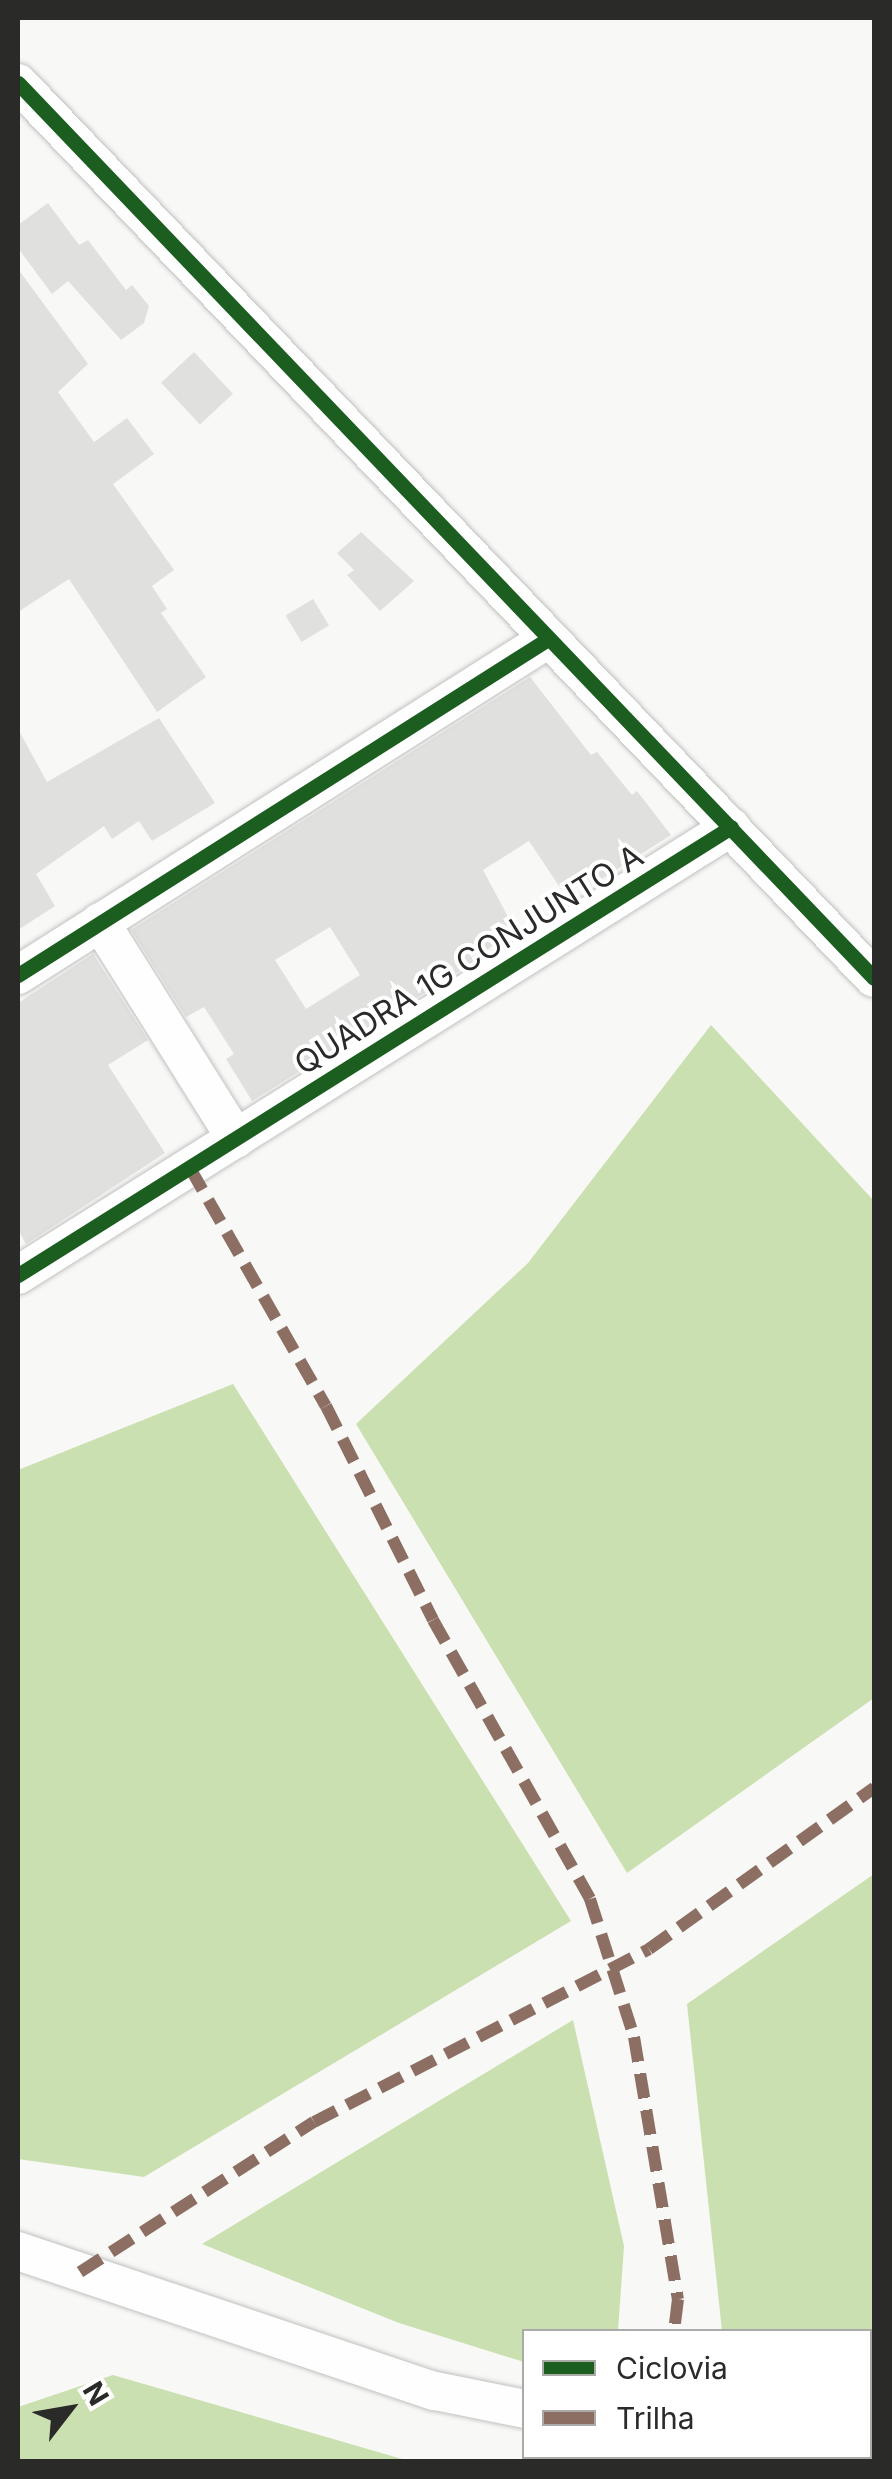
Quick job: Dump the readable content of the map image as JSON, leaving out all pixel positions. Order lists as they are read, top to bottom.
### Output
{
  "streets": {
    "street": ["QUADRA 1G CONJUNTO A"]
  },
  "legend": ["Ciclovia", "Trilha"],
  "north": "top right"
}
